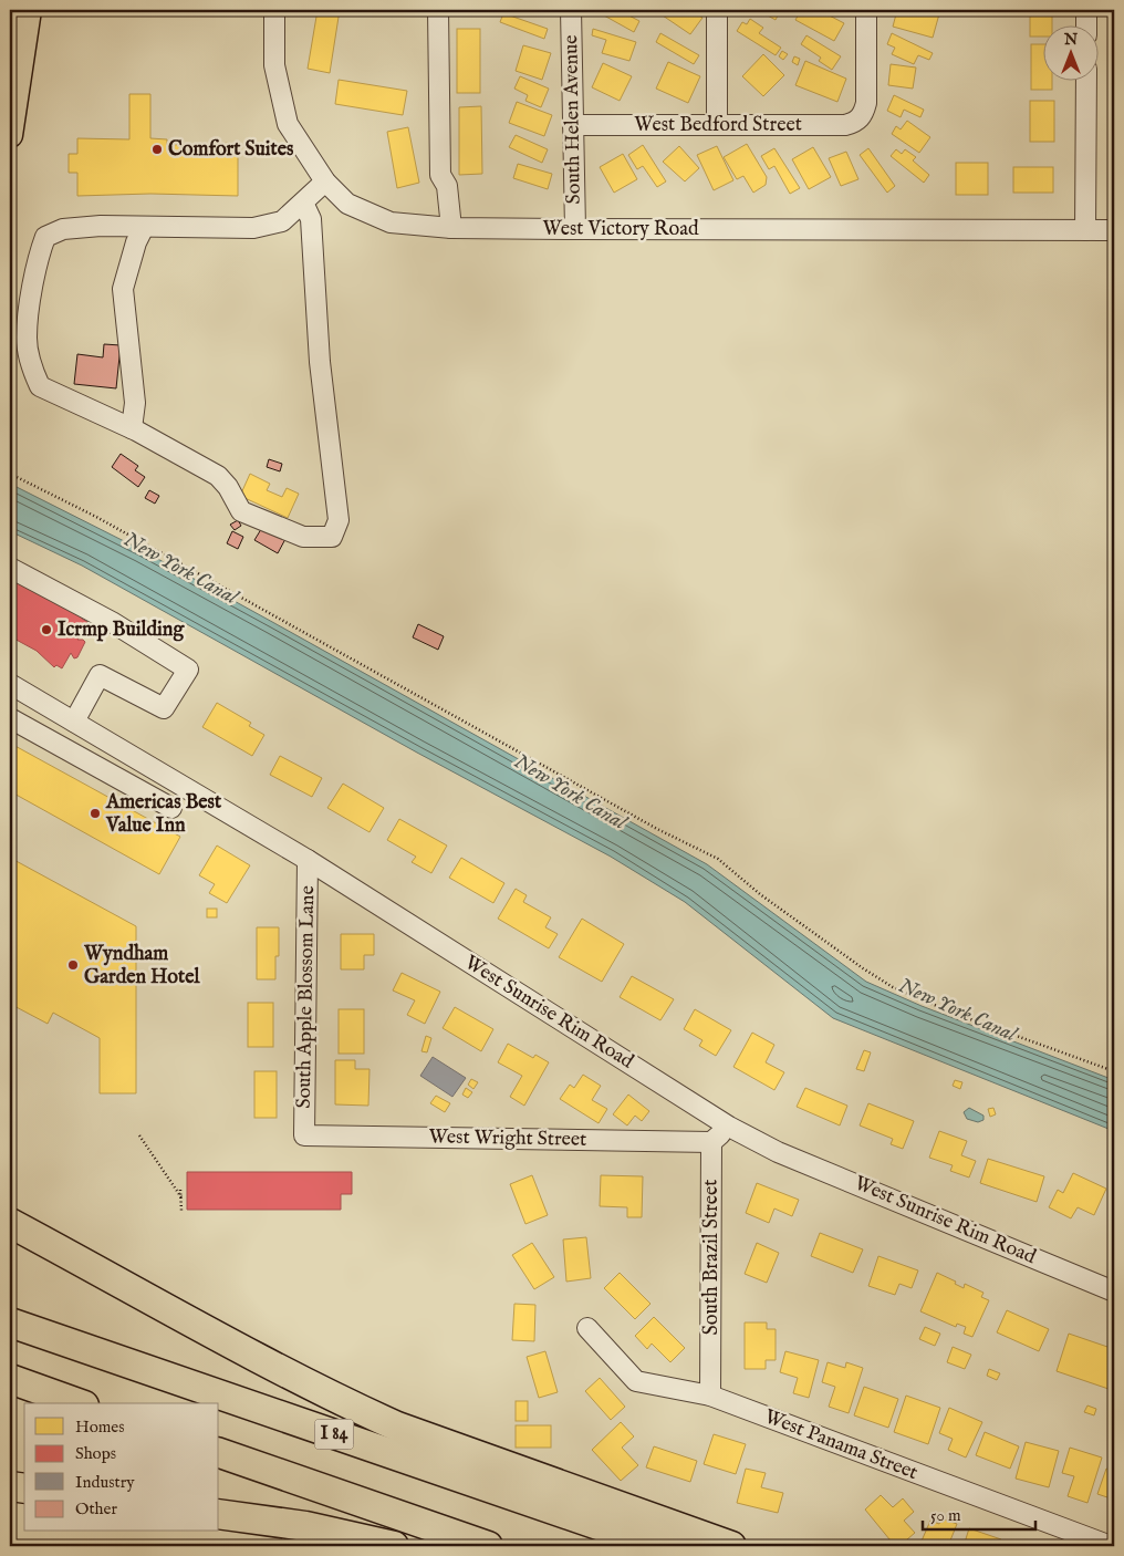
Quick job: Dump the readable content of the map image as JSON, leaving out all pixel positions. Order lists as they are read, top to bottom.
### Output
{
  "streets": {
    "highway": ["I 84"],
    "street": [
      "South Helen Avenue",
      "West Bedford Street",
      "West Victory Road",
      "South Apple Blossom Lane",
      "West Sunrise Rim Road",
      "West Wright Street",
      "South Brazil Street",
      "West Panama Street"
    ]
  },
  "crossings": [
    ["South Helen Avenue", "West Bedford Street"],
    ["South Helen Avenue", "West Victory Road"],
    ["South Apple Blossom Lane", "West Sunrise Rim Road"],
    ["South Apple Blossom Lane", "West Wright Street"],
    ["West Wright Street", "South Brazil Street"],
    ["South Brazil Street", "West Panama Street"]
  ],
  "water": ["New York Canal"],
  "places": [
    "Comfort Suites",
    "Icrmp Building",
    "Americas Best Value Inn",
    "Wyndham Garden Hotel"
  ],
  "legend": [
    "Homes",
    "Shops",
    "Industry",
    "Other"
  ],
  "scale_bar": "50 m",
  "north": "top"
}
